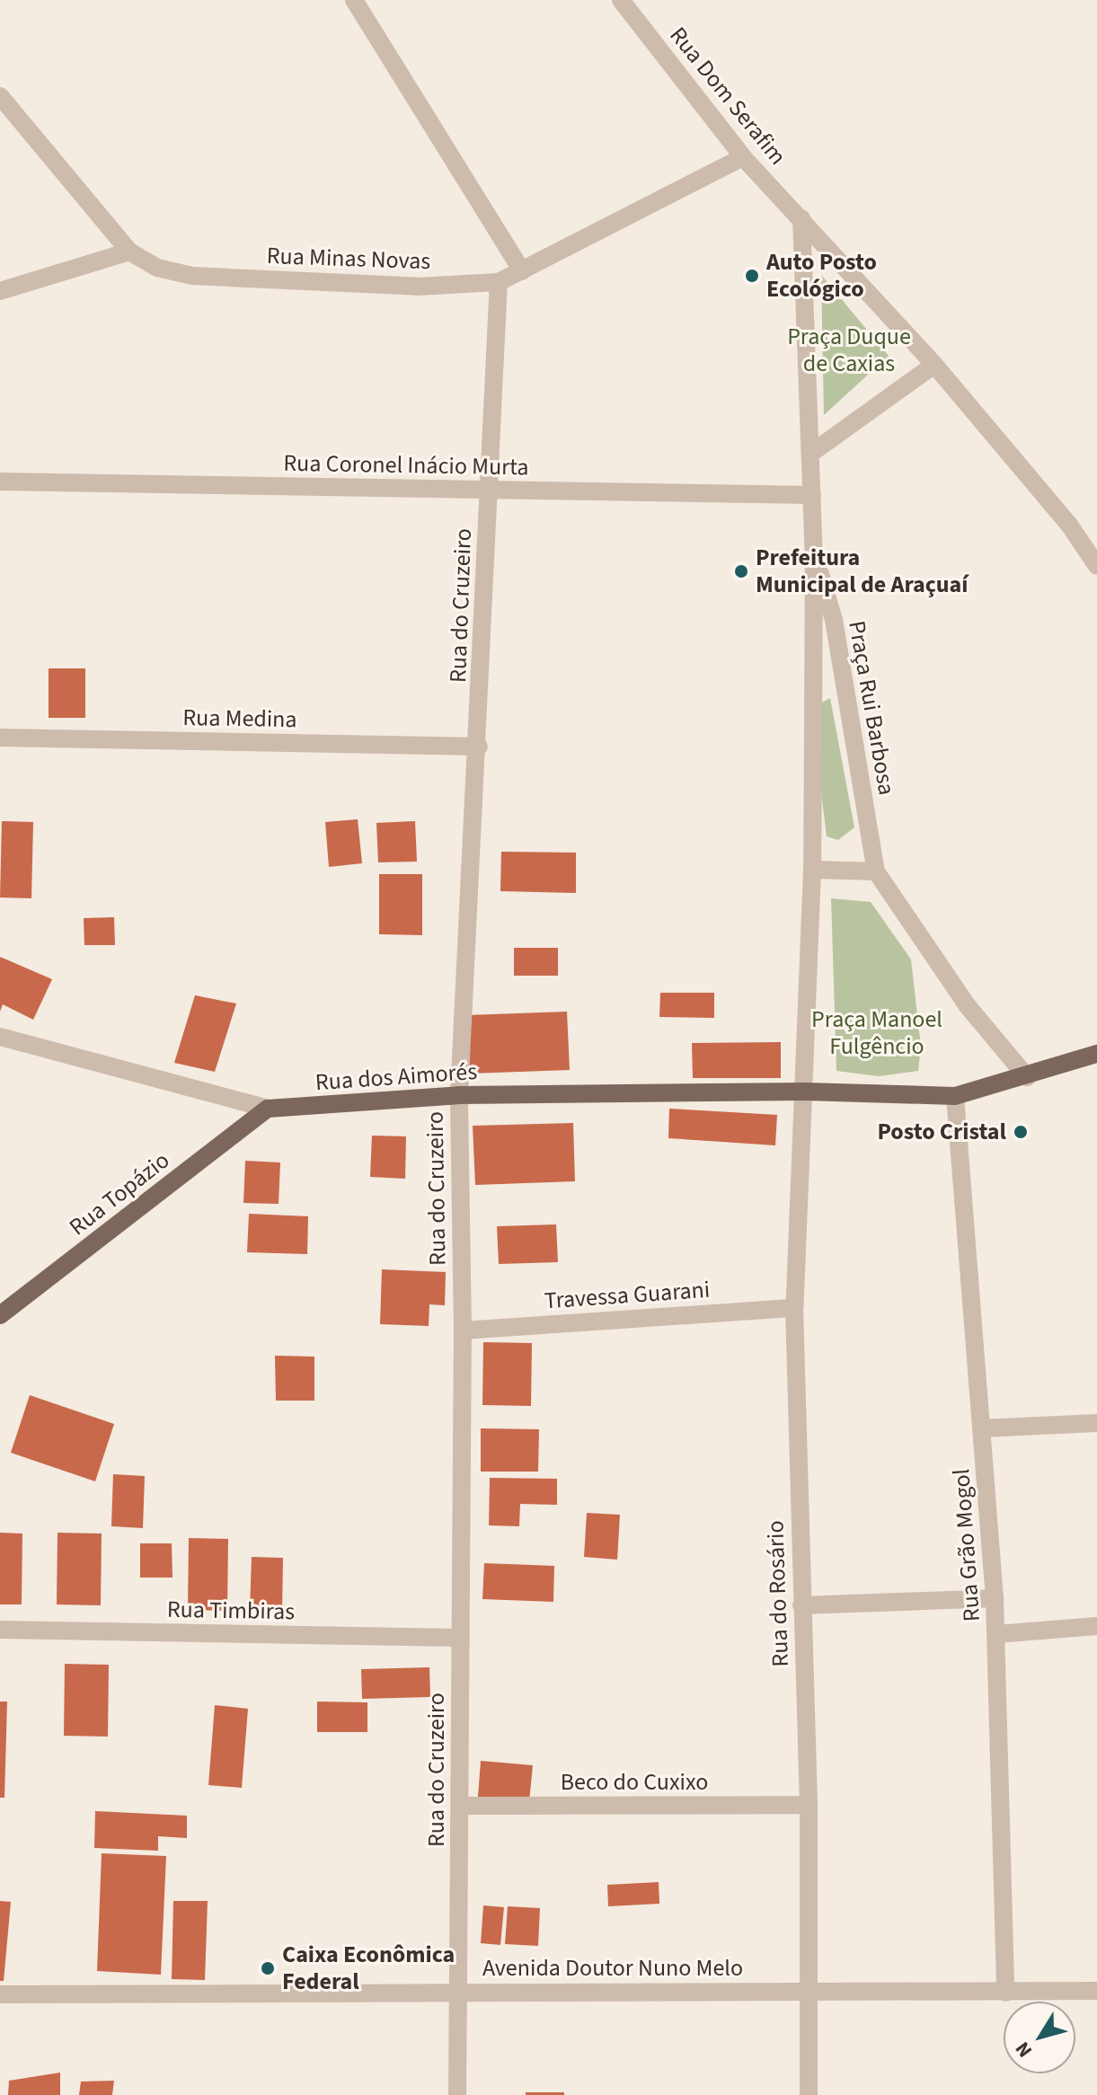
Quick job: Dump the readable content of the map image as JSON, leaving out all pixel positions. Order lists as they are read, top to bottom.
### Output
{
  "streets": {
    "main road": ["Rua dos Aimorés", "Rua Topázio"],
    "street": [
      "Rua Dom Serafim",
      "Rua Minas Novas",
      "Rua Coronel Inácio Murta",
      "Rua do Cruzeiro",
      "Praça Rui Barbosa",
      "Rua Medina",
      "Travessa Guarani",
      "Rua Grão Mogol",
      "Rua do Rosário",
      "Rua Timbiras",
      "Beco do Cuxixo",
      "Avenida Doutor Nuno Melo"
    ]
  },
  "crossings": [
    ["Rua Dom Serafim", "Rua Minas Novas"],
    ["Rua Minas Novas", "Rua do Cruzeiro"],
    ["Rua Coronel Inácio Murta", "Rua do Cruzeiro"],
    ["Rua Coronel Inácio Murta", "Praça Rui Barbosa"],
    ["Rua do Cruzeiro", "Rua Medina"],
    ["Rua do Cruzeiro", "Rua dos Aimorés"],
    ["Rua do Cruzeiro", "Travessa Guarani"],
    ["Rua do Cruzeiro", "Rua Timbiras"],
    ["Rua do Cruzeiro", "Beco do Cuxixo"],
    ["Rua do Cruzeiro", "Avenida Doutor Nuno Melo"],
    ["Rua dos Aimorés", "Rua Topázio"],
    ["Rua dos Aimorés", "Rua Grão Mogol"],
    ["Rua dos Aimorés", "Rua do Rosário"],
    ["Travessa Guarani", "Rua do Rosário"],
    ["Rua Grão Mogol", "Avenida Doutor Nuno Melo"],
    ["Rua do Rosário", "Beco do Cuxixo"],
    ["Rua do Rosário", "Avenida Doutor Nuno Melo"]
  ],
  "parks": ["Praça Duque de Caxias", "Praça Manoel Fulgêncio"],
  "places": [
    "Auto Posto Ecológico",
    "Prefeitura Municipal de Araçuaí",
    "Posto Cristal",
    "Caixa Econômica Federal"
  ],
  "north": "bottom left"
}
